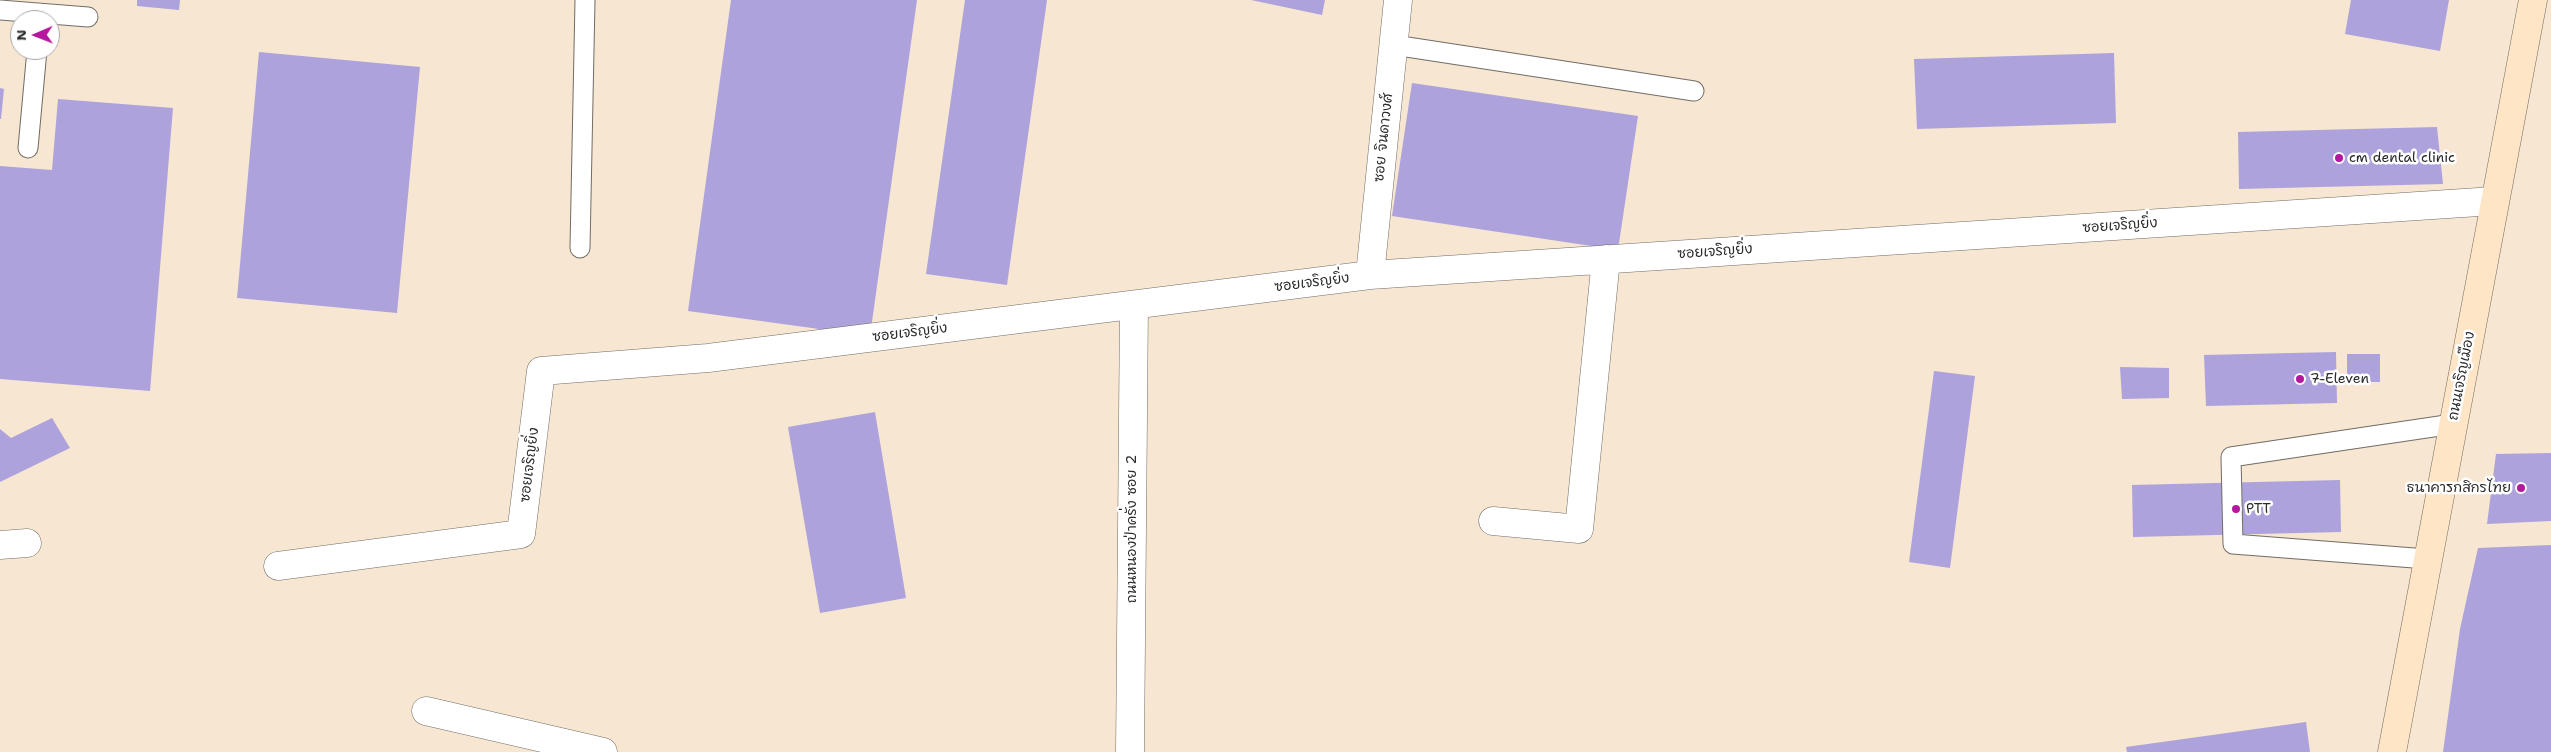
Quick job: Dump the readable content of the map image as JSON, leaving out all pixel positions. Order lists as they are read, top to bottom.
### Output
{
  "streets": {
    "main road": ["ถนนเจริญเมือง"],
    "street": ["ซอย จินดาวงศ์", "ซอยเจริญยิ่ง", "ถนนหนองป่าครั่ง ซอย 2"]
  },
  "crossings": [
    ["ซอย จินดาวงศ์", "ซอยเจริญยิ่ง"],
    ["ซอยเจริญยิ่ง", "ถนนเจริญเมือง"],
    ["ซอยเจริญยิ่ง", "ถนนหนองป่าครั่ง ซอย 2"]
  ],
  "places": [
    "cm dental clinic",
    "7-Eleven",
    "ธนาคารกสิกรไทย",
    "PTT"
  ],
  "north": "left"
}
